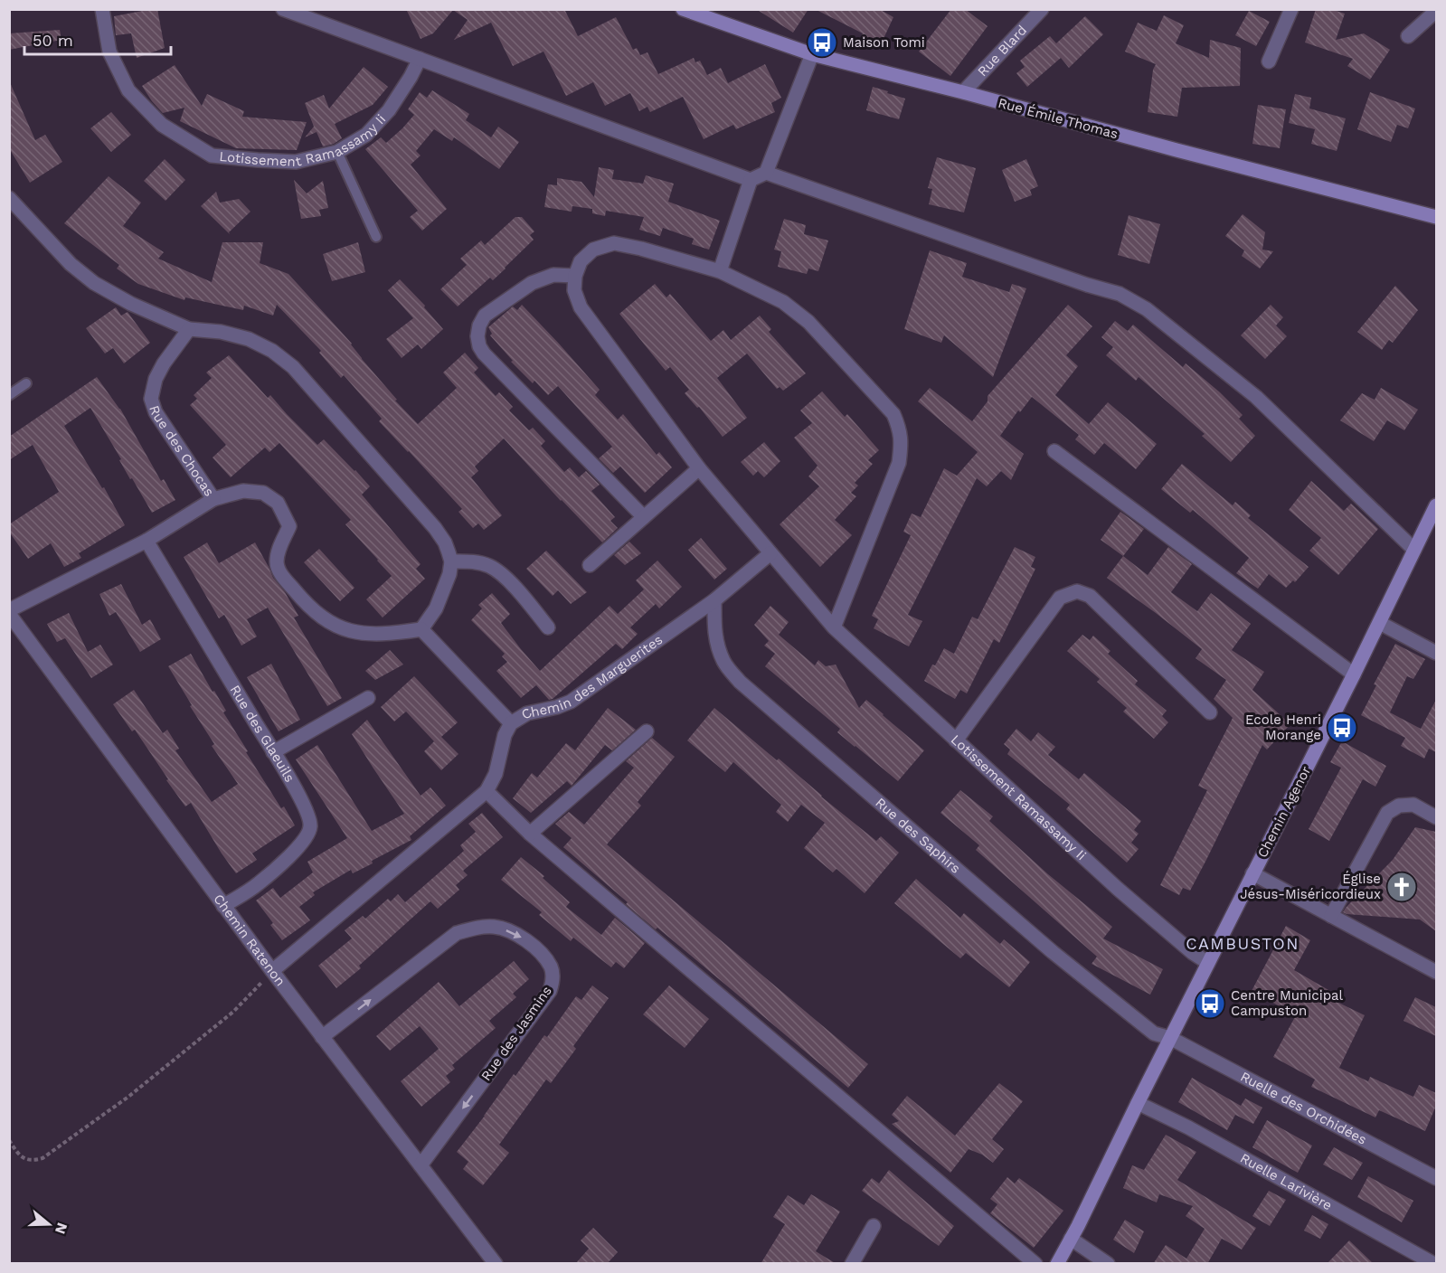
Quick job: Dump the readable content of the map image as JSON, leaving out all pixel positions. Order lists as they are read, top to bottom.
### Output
{
  "streets": {
    "main road": ["Rue Émile Thomas", "Chemin Agenor"],
    "street": [
      "Rue Blard",
      "Lotissement Ramassamy Ii",
      "Rue des Chocas",
      "Chemin des Marguerites",
      "Rue des Glaeuils",
      "Rue des Saphirs",
      "Chemin Ratenon",
      "Rue des Jasmins",
      "Ruelle des Orchidées",
      "Ruelle Larivière"
    ]
  },
  "crossings": [
    ["Rue Blard", "Rue Émile Thomas"],
    ["Lotissement Ramassamy Ii", "Chemin des Marguerites"],
    ["Lotissement Ramassamy Ii", "Chemin Agenor"],
    ["Chemin des Marguerites", "Rue des Saphirs"],
    ["Chemin des Marguerites", "Chemin Ratenon"],
    ["Rue des Glaeuils", "Chemin Ratenon"],
    ["Chemin Agenor", "Rue des Saphirs"],
    ["Chemin Agenor", "Ruelle des Orchidées"],
    ["Chemin Agenor", "Ruelle Larivière"],
    ["Rue des Saphirs", "Ruelle des Orchidées"],
    ["Chemin Ratenon", "Rue des Jasmins"]
  ],
  "districts": ["CAMBUSTON"],
  "places": {
    "bus stop": ["Maison Tomi", "Ecole Henri Morange", "Centre Municipal Campuston"],
    "church": ["Église Jésus-Miséricordieux"]
  },
  "scale_bar": "50 m",
  "north": "right"
}
